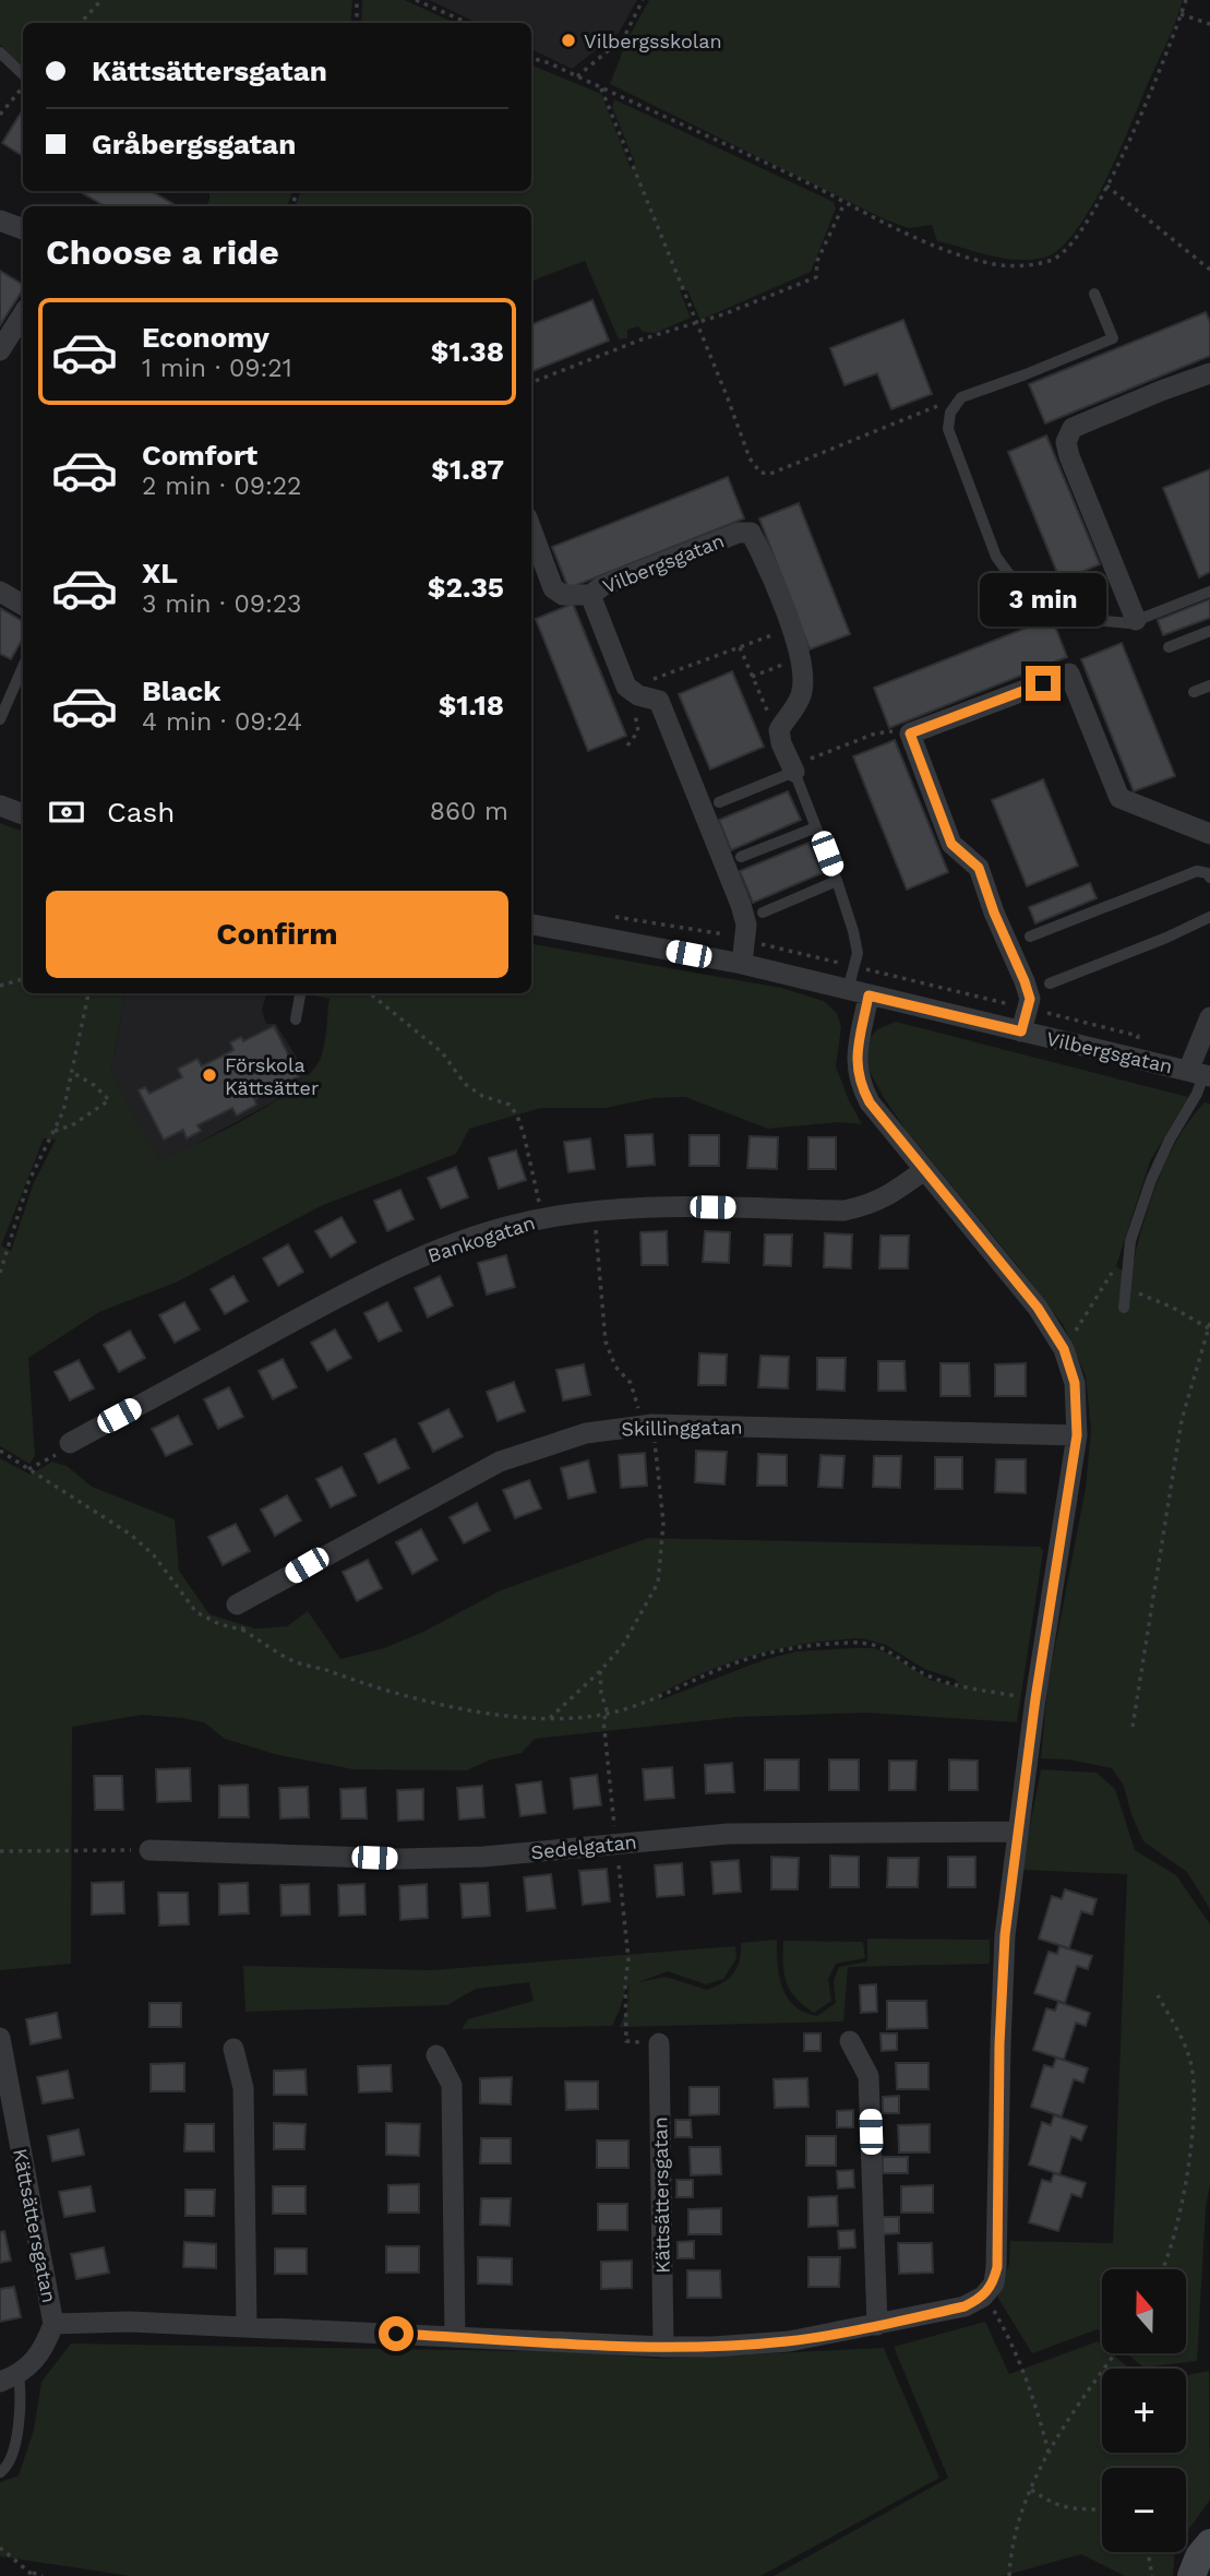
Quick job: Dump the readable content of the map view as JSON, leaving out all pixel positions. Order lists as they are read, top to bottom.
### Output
{
  "streets": {
    "street": [
      "Vilbergsgatan",
      "Bankogatan",
      "Skillinggatan",
      "Sedelgatan",
      "Kättsättersgatan"
    ]
  },
  "places": ["Vilbergsskolan", "Förskola Kättsätter"],
  "north": "top",
  "page": {
    "banner": ["Kättsättersgatan", "Gråbergsgatan"],
    "heading": "Choose a ride",
    "list": [
      {
        "name": "Economy",
        "note": "1 min · 09:21",
        "value": "$1.38"
      },
      {
        "name": "Comfort",
        "note": "2 min · 09:22",
        "value": "$1.87"
      },
      {
        "name": "XL",
        "note": "3 min · 09:23",
        "value": "$2.35"
      },
      {
        "name": "Black",
        "note": "4 min · 09:24",
        "value": "$1.18"
      }
    ],
    "bubble": "3 min",
    "pay": ["Cash", "860 m"],
    "buttons": "Confirm",
    "map_buttons": ["+", "−"]
  }
}
